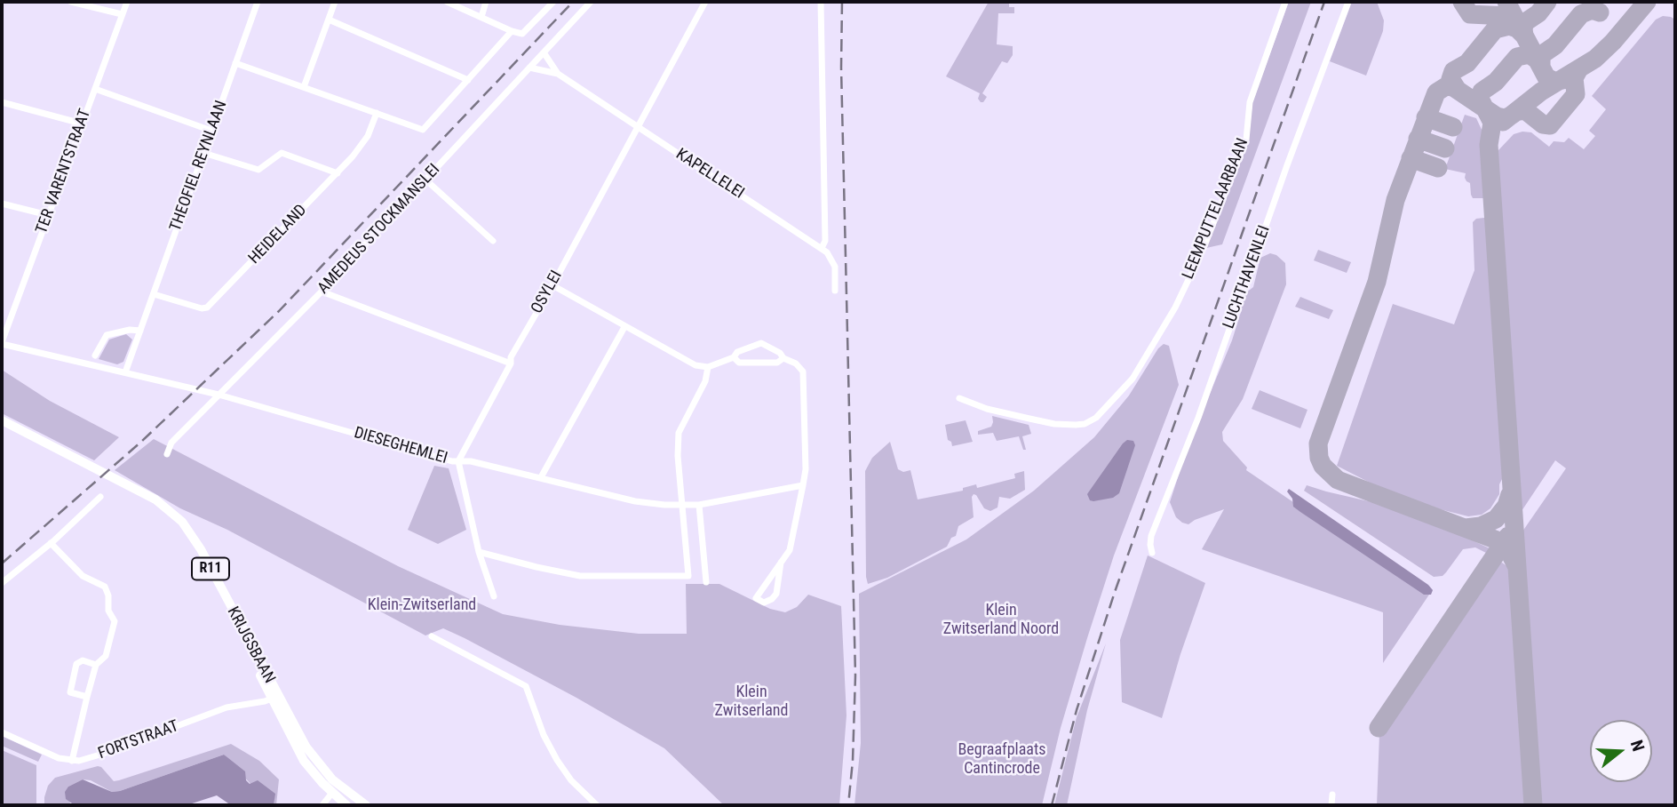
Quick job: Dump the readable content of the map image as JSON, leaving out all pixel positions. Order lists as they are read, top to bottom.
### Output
{
  "streets": {
    "main road": ["R11", "KRIJGSBAAN"],
    "street": [
      "THEOFIEL REYNLAAN",
      "TER VARENTSTRAAT",
      "KAPELLELEI",
      "LEEMPUTTELAARBAAN",
      "AMEDEUS STOCKMANSLEI",
      "HEIDELAND",
      "LUCHTHAVENLEI",
      "OSYLEI",
      "DIESEGHEMLEI",
      "FORTSTRAAT"
    ]
  },
  "crossings": [
    ["THEOFIEL REYNLAAN", "HEIDELAND"],
    ["THEOFIEL REYNLAAN", "DIESEGHEMLEI"],
    ["TER VARENTSTRAAT", "DIESEGHEMLEI"],
    ["KAPELLELEI", "AMEDEUS STOCKMANSLEI"],
    ["KAPELLELEI", "OSYLEI"],
    ["AMEDEUS STOCKMANSLEI", "DIESEGHEMLEI"],
    ["OSYLEI", "DIESEGHEMLEI"],
    ["KRIJGSBAAN", "FORTSTRAAT"]
  ],
  "parks": [
    "Klein-Zwitserland",
    "Klein Zwitserland Noord",
    "Klein Zwitserland",
    "Begraafplaats Cantincrode"
  ],
  "north": "right"
}
